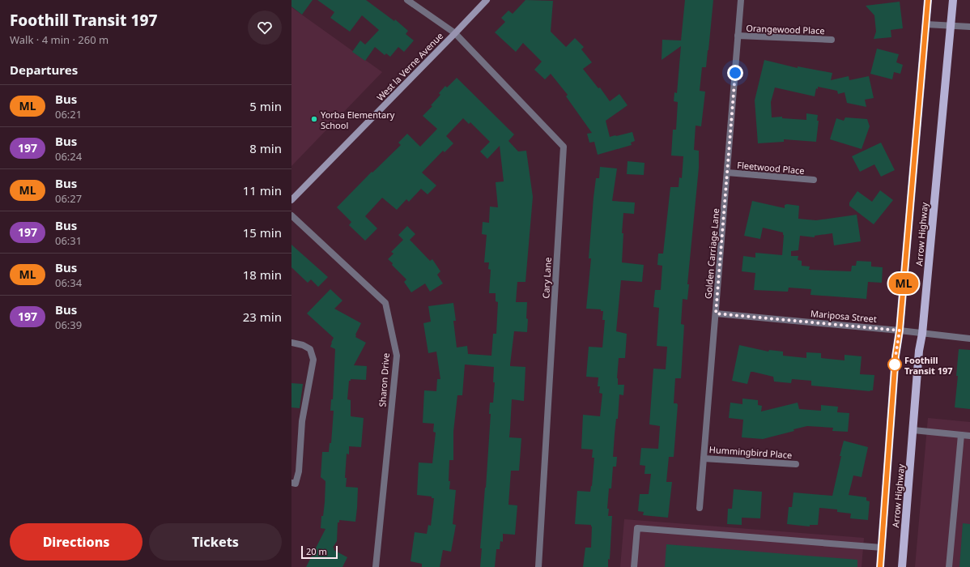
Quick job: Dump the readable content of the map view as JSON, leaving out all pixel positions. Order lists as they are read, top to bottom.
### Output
{
  "streets": {
    "main road": ["West la Verne Avenue", "Arrow Highway"],
    "street": [
      "Orangewood Place",
      "Fleetwood Place",
      "Golden Carriage Lane",
      "Cary Lane",
      "Mariposa Street",
      "Sharon Drive",
      "Hummingbird Place"
    ]
  },
  "crossings": [
    ["Orangewood Place", "Golden Carriage Lane"],
    ["West la Verne Avenue", "Cary Lane"],
    ["Fleetwood Place", "Golden Carriage Lane"],
    ["Arrow Highway", "Mariposa Street"],
    ["Golden Carriage Lane", "Mariposa Street"],
    ["Golden Carriage Lane", "Hummingbird Place"]
  ],
  "places": ["Yorba Elementary School", "Foothill Transit 197"],
  "lines": ["bus line ML"],
  "scale_bar": "20 m",
  "page": {
    "heading": [
      ["Foothill Transit 197", "Walk · 4 min · 260 m"],
      "Departures"
    ],
    "on_map": "ML",
    "list": [
      {
        "mark": "ML",
        "name": "Bus",
        "note": "06:21",
        "value": "5 min"
      },
      {
        "mark": "197",
        "name": "Bus",
        "note": "06:24",
        "value": "8 min"
      },
      {
        "mark": "ML",
        "name": "Bus",
        "note": "06:27",
        "value": "11 min"
      },
      {
        "mark": "197",
        "name": "Bus",
        "note": "06:31",
        "value": "15 min"
      },
      {
        "mark": "ML",
        "name": "Bus",
        "note": "06:34",
        "value": "18 min"
      },
      {
        "mark": "197",
        "name": "Bus",
        "note": "06:39",
        "value": "23 min"
      }
    ],
    "buttons": ["Directions", "Tickets"],
    "scale": "20 m"
  }
}
